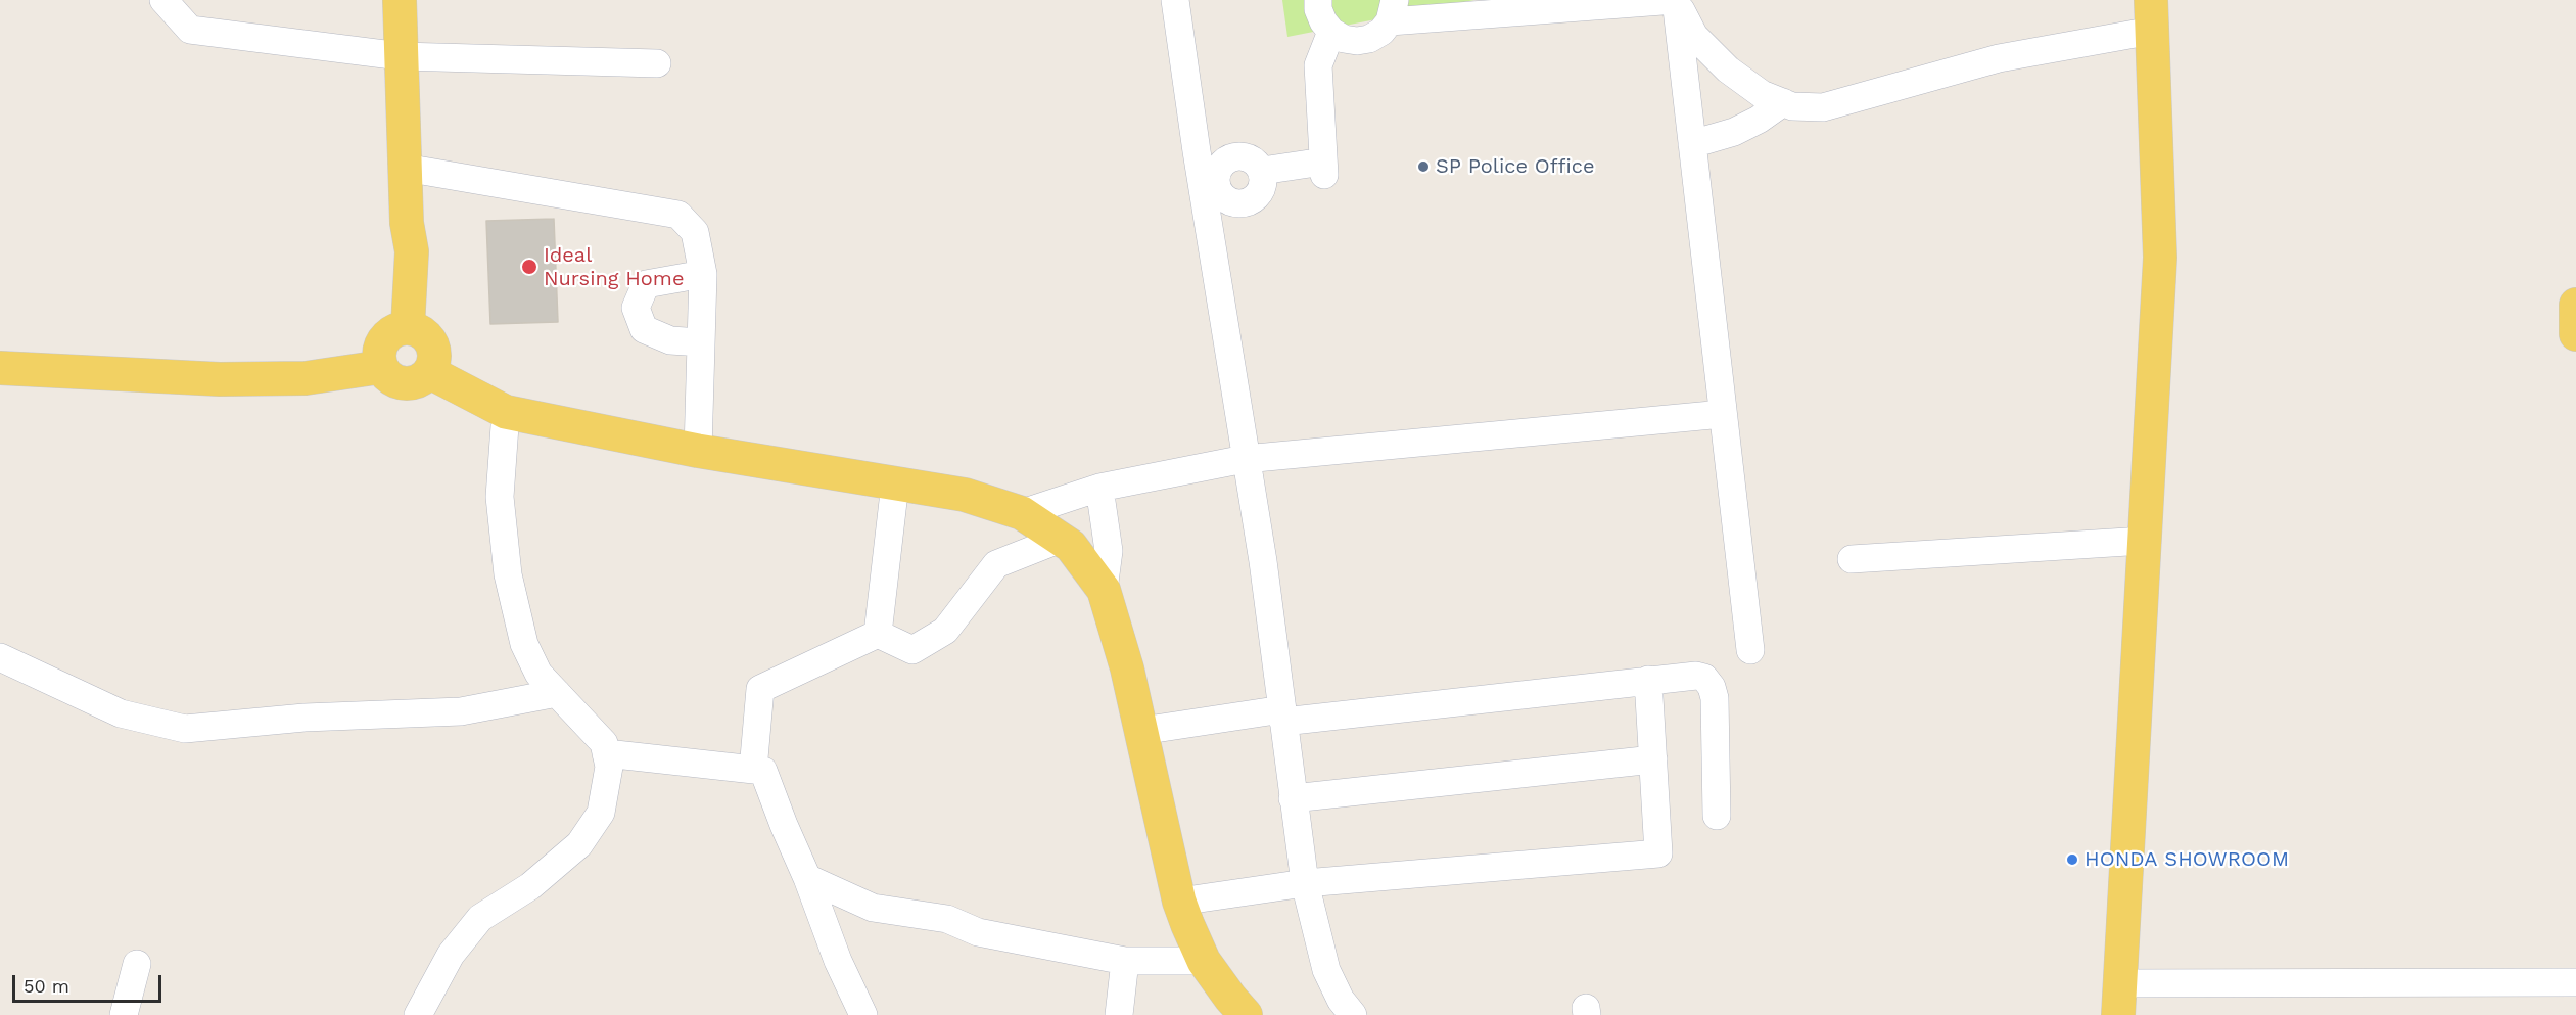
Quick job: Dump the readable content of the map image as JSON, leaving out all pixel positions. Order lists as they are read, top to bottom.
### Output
{
  "places": ["SP Police Office", "Ideal Nursing Home", "HONDA SHOWROOM"],
  "scale_bar": "50 m"
}
